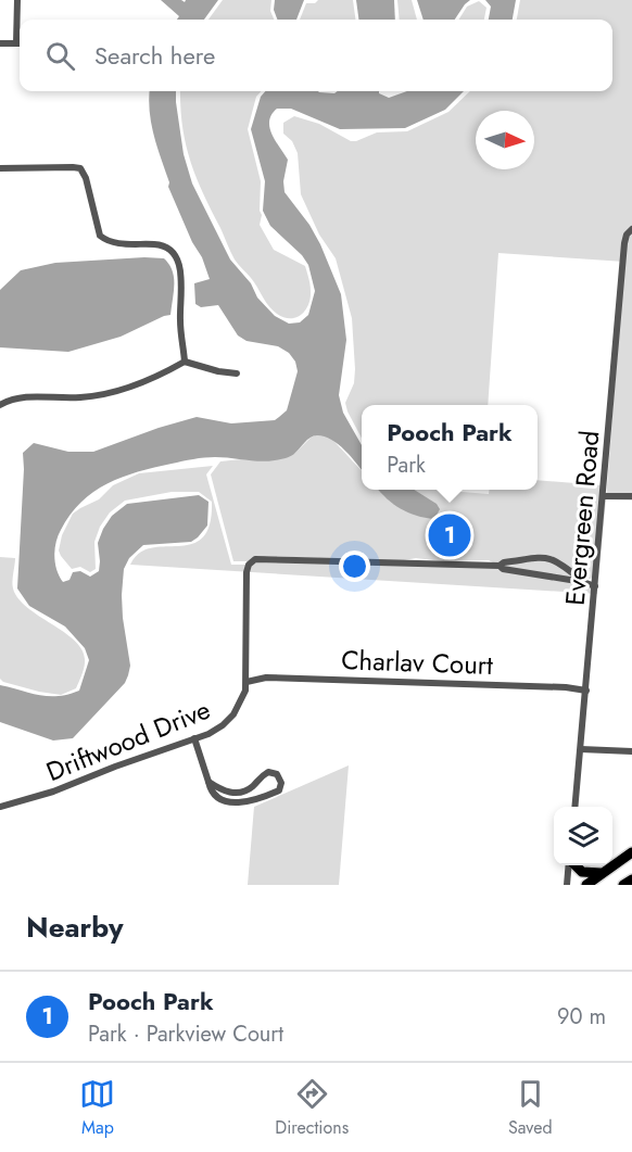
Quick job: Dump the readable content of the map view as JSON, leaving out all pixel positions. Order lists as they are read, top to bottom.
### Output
{
  "streets": {
    "street": ["Evergreen Road", "Charlav Court", "Driftwood Drive"]
  },
  "crossings": [
    ["Evergreen Road", "Charlav Court"],
    ["Charlav Court", "Driftwood Drive"]
  ],
  "north": "right",
  "page": {
    "search": "Search here",
    "popup": ["Pooch Park", "Park"],
    "pins": "1",
    "heading": "Nearby",
    "list": [
      {
        "mark": "1",
        "name": "Pooch Park",
        "note": "Park · Parkview Court",
        "value": "90 m"
      }
    ],
    "nav": ["Map", "Directions", "Saved"]
  }
}
